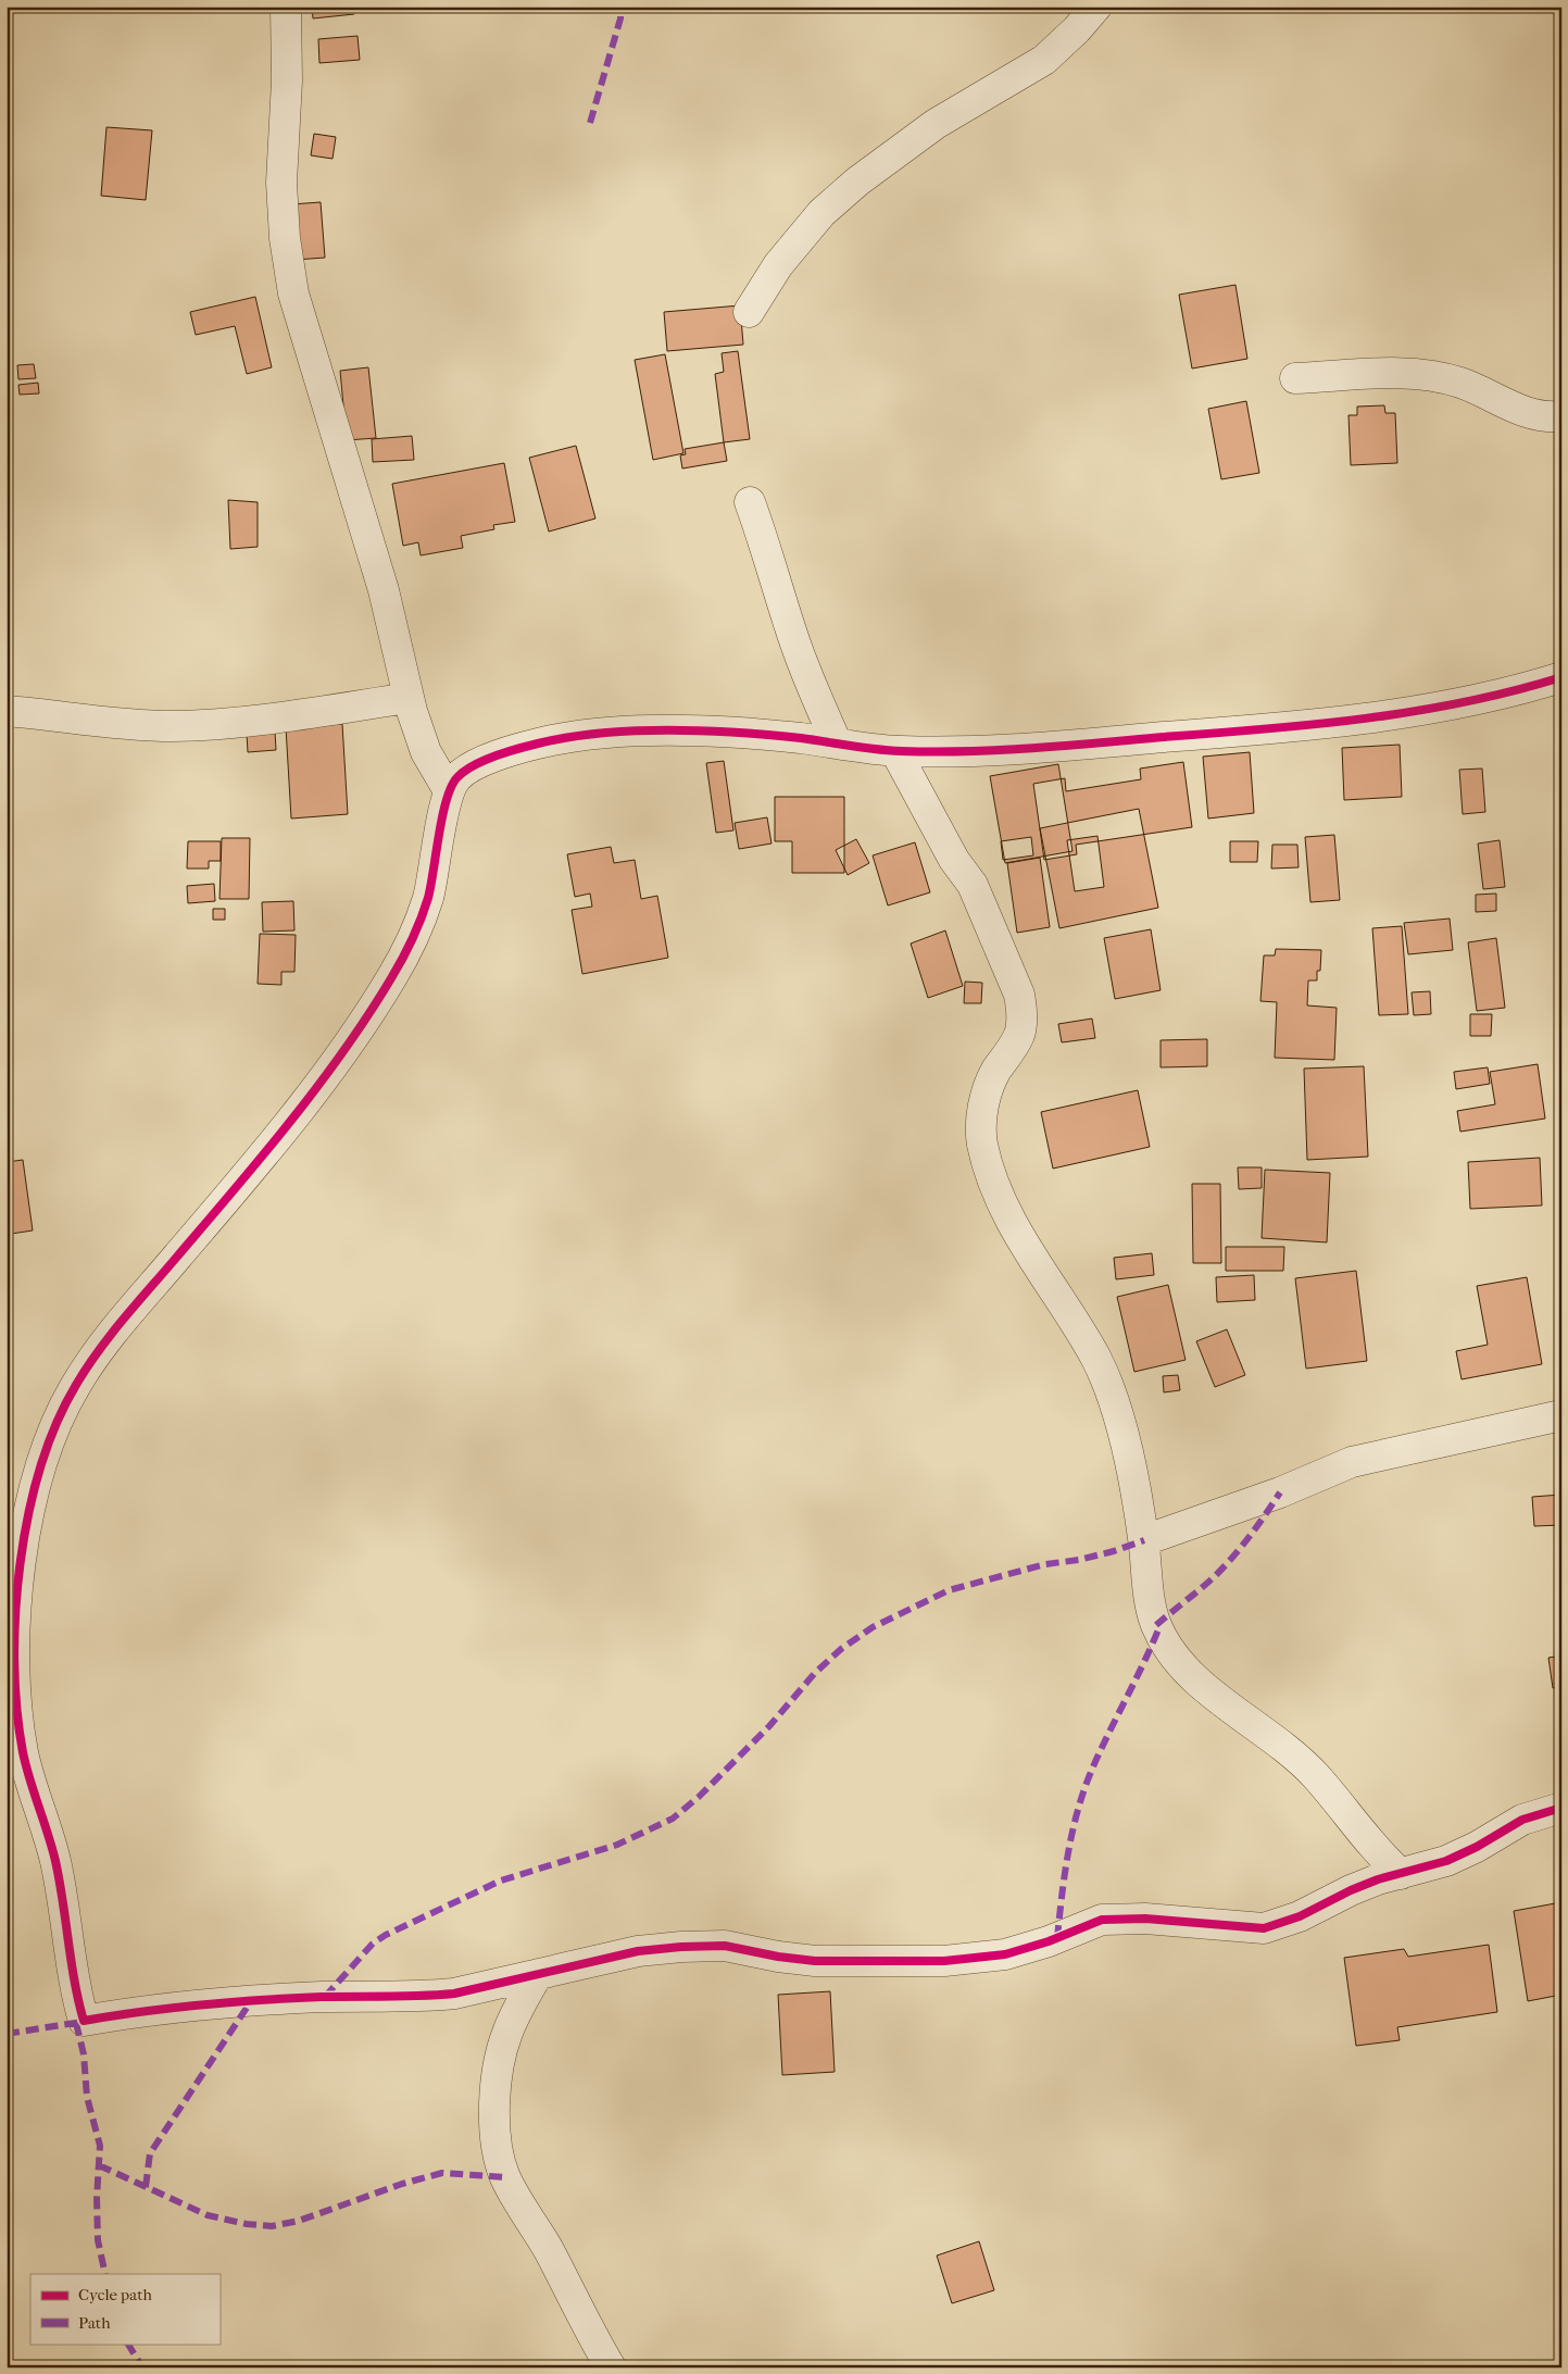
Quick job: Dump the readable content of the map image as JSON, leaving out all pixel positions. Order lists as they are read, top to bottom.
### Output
{
  "legend": ["Cycle path", "Path"]
}
